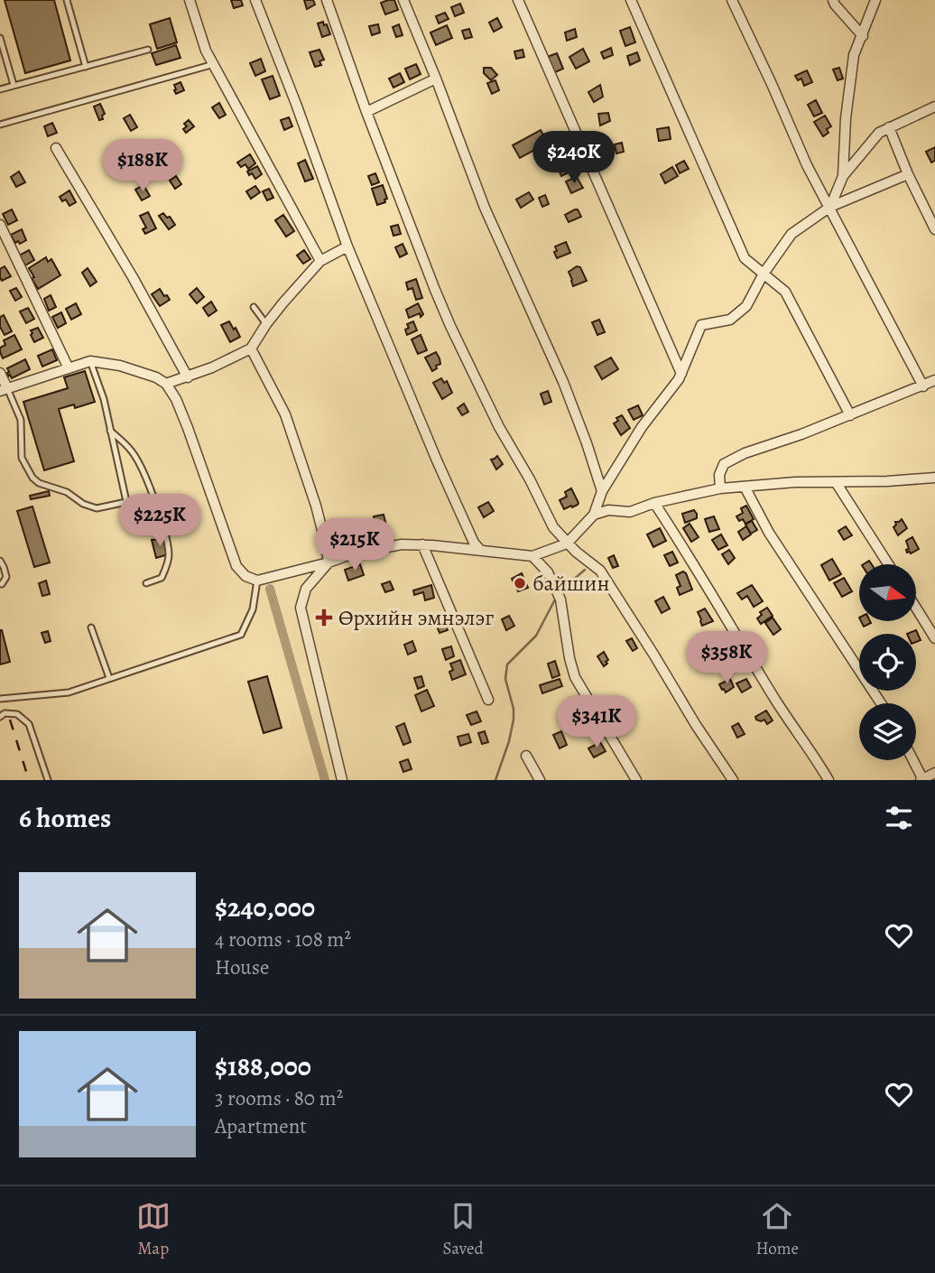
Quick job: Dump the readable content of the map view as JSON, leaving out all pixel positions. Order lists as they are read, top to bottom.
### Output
{
  "places": {
    "other": ["байшин"],
    "health": ["Өрхийн эмнэлэг"]
  },
  "north": "right",
  "page": {
    "price": [
      "$240K",
      "$188K",
      "$225K",
      "$215K",
      "$358K",
      "$341K"
    ],
    "heading": "6 homes",
    "list": [
      {
        "name": "$240,000",
        "note": "4 rooms · 108 m² · House"
      },
      {
        "name": "$188,000",
        "note": "3 rooms · 80 m² · Apartment"
      }
    ],
    "tabs": ["Map", "Saved", "Home"]
  }
}
